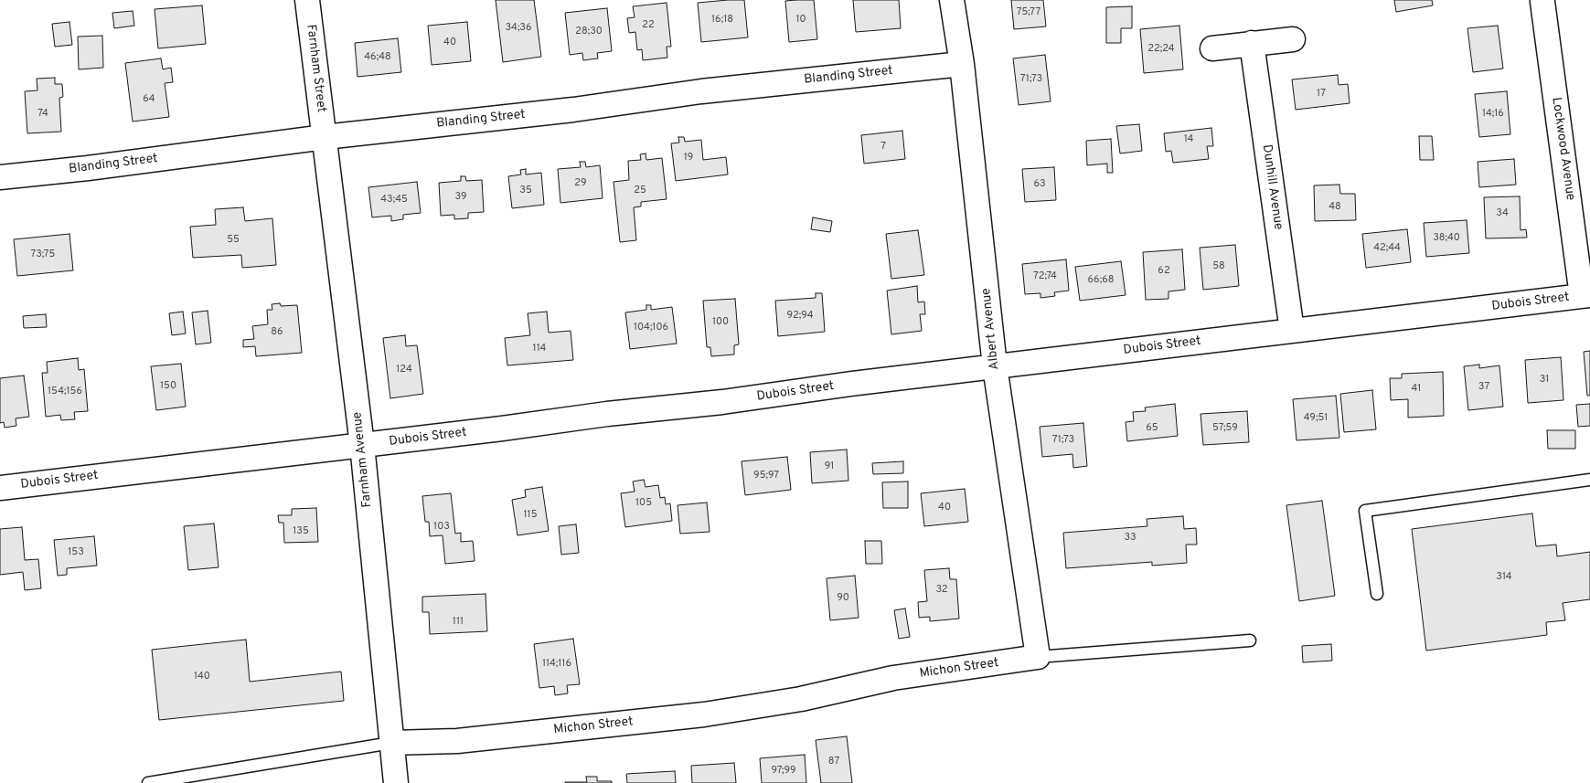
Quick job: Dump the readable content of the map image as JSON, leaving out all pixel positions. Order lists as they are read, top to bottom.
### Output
{
  "streets": {
    "street": [
      "Farnham Street",
      "Blanding Street",
      "Lockwood Avenue",
      "Dunhill Avenue",
      "Dubois Street",
      "Albert Avenue",
      "Farnham Avenue",
      "Michon Street"
    ]
  },
  "crossings": [
    ["Farnham Street", "Blanding Street"],
    ["Farnham Street", "Farnham Avenue"],
    ["Blanding Street", "Albert Avenue"],
    ["Blanding Street", "Farnham Avenue"],
    ["Lockwood Avenue", "Dubois Street"],
    ["Dunhill Avenue", "Dubois Street"],
    ["Dubois Street", "Albert Avenue"],
    ["Dubois Street", "Farnham Avenue"],
    ["Albert Avenue", "Michon Street"],
    ["Farnham Avenue", "Michon Street"]
  ],
  "house_numbers": [
    "75;77",
    "16;18",
    "10",
    "22",
    "34;36",
    "28;30",
    "40",
    "22;24",
    "46;48",
    "71;73",
    "17",
    "64",
    "74",
    "14;16",
    "14",
    "7",
    "19",
    "29",
    "63",
    "35",
    "25",
    "39",
    "43;45",
    "48",
    "34",
    "38;40",
    "55",
    "42;44",
    "73;75",
    "58",
    "62",
    "72;74",
    "66;68",
    "92;94",
    "100",
    "104;106",
    "86",
    "114",
    "124",
    "31",
    "150",
    "37",
    "41",
    "154;156",
    "49;51",
    "65",
    "57;59",
    "71;73",
    "91",
    "95;97",
    "105",
    "40",
    "115",
    "103",
    "135",
    "33",
    "153",
    "314",
    "32",
    "90",
    "111",
    "114;116",
    "140",
    "87",
    "97;99"
  ]
}
